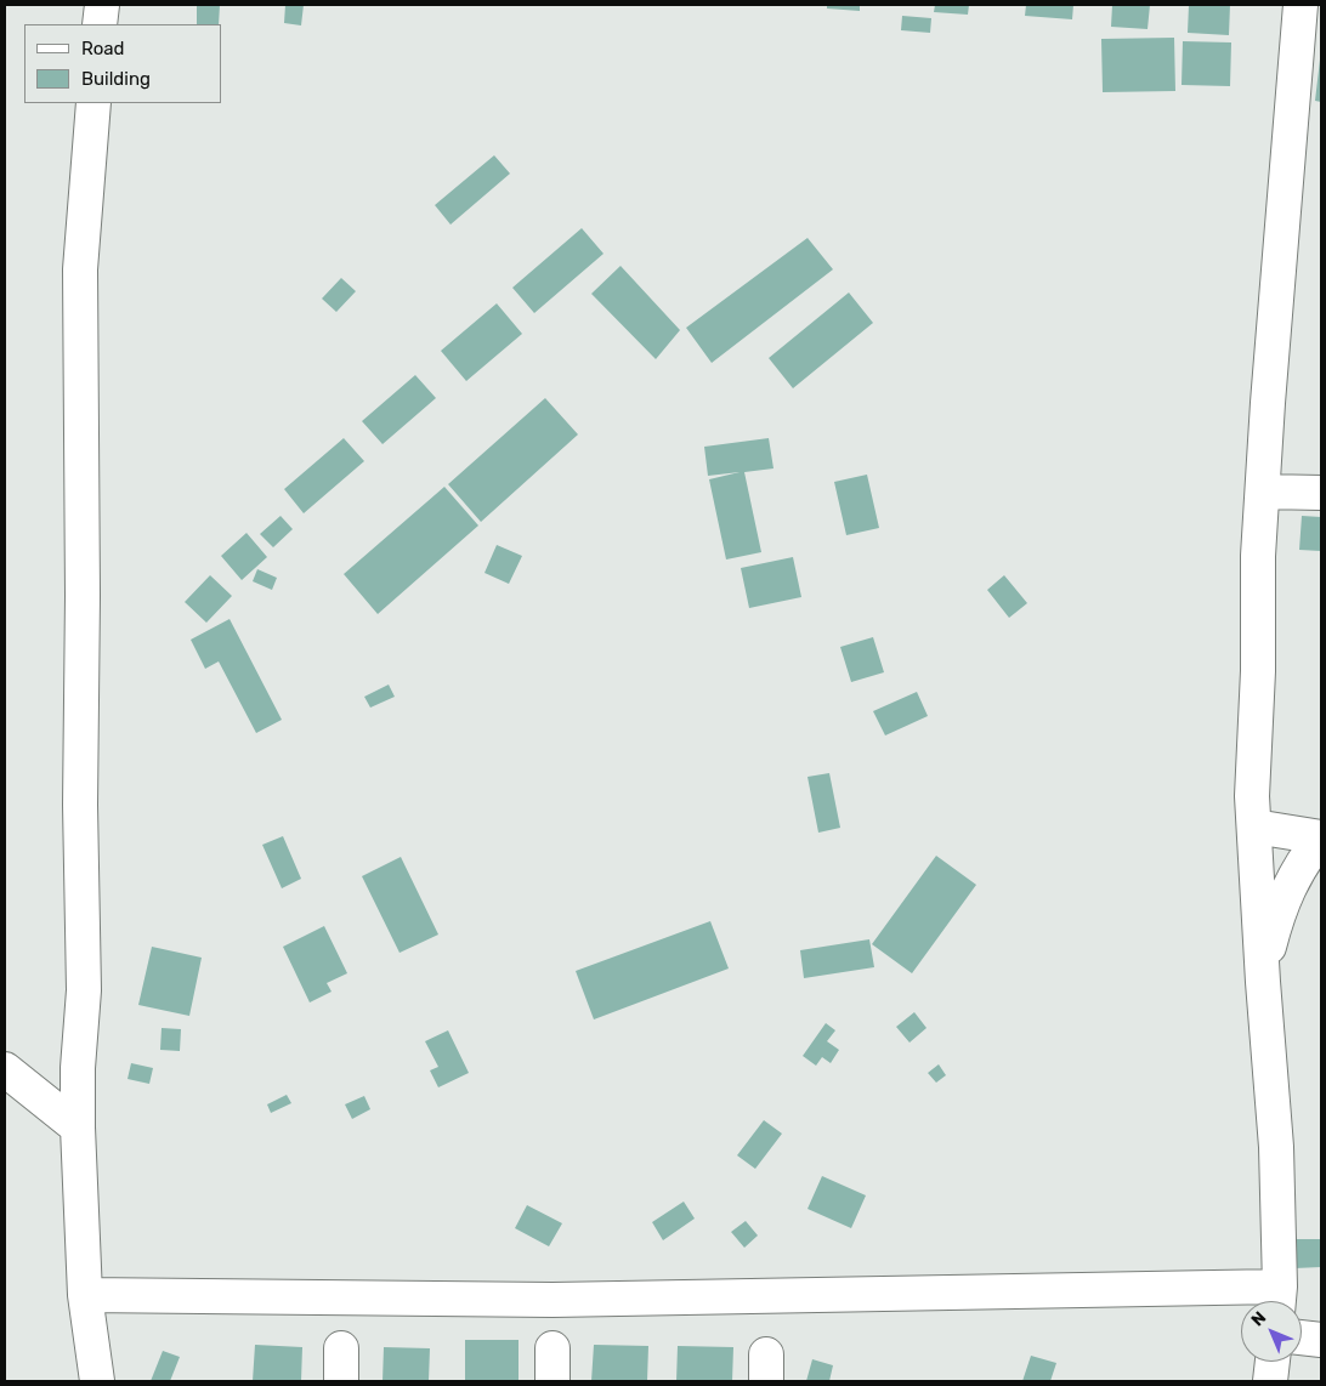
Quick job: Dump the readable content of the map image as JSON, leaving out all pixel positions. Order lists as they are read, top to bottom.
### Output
{
  "legend": ["Road", "Building"],
  "north": "top left"
}
